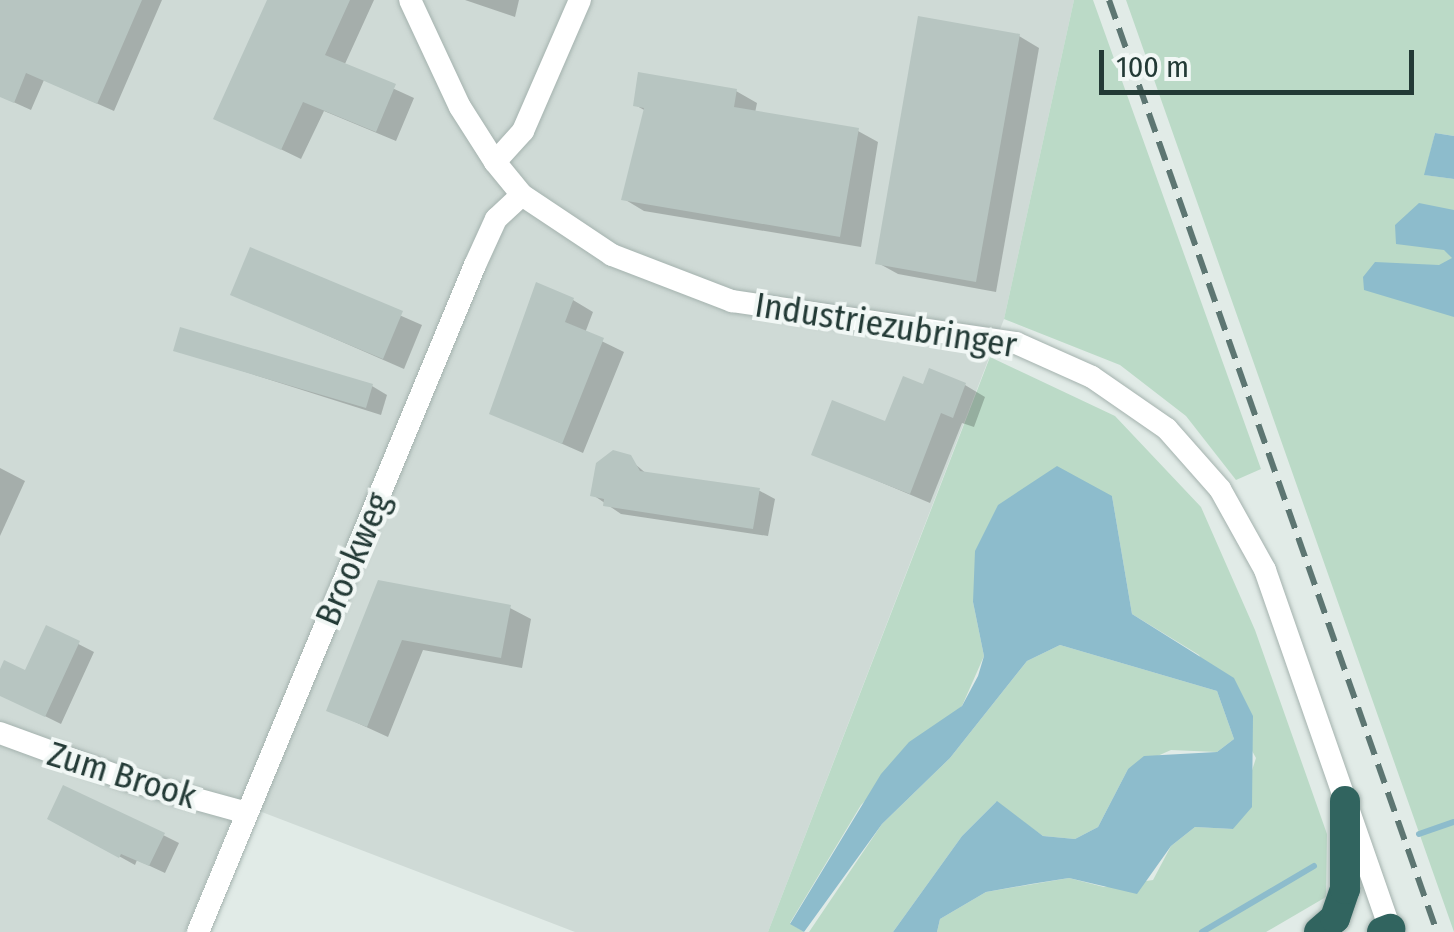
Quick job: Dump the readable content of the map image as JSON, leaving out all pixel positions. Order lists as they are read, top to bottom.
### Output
{
  "streets": {
    "street": ["Industriezubringer", "Brookweg", "Zum Brook"]
  },
  "crossings": [
    ["Industriezubringer", "Brookweg"],
    ["Brookweg", "Zum Brook"]
  ],
  "scale_bar": "100 m"
}
